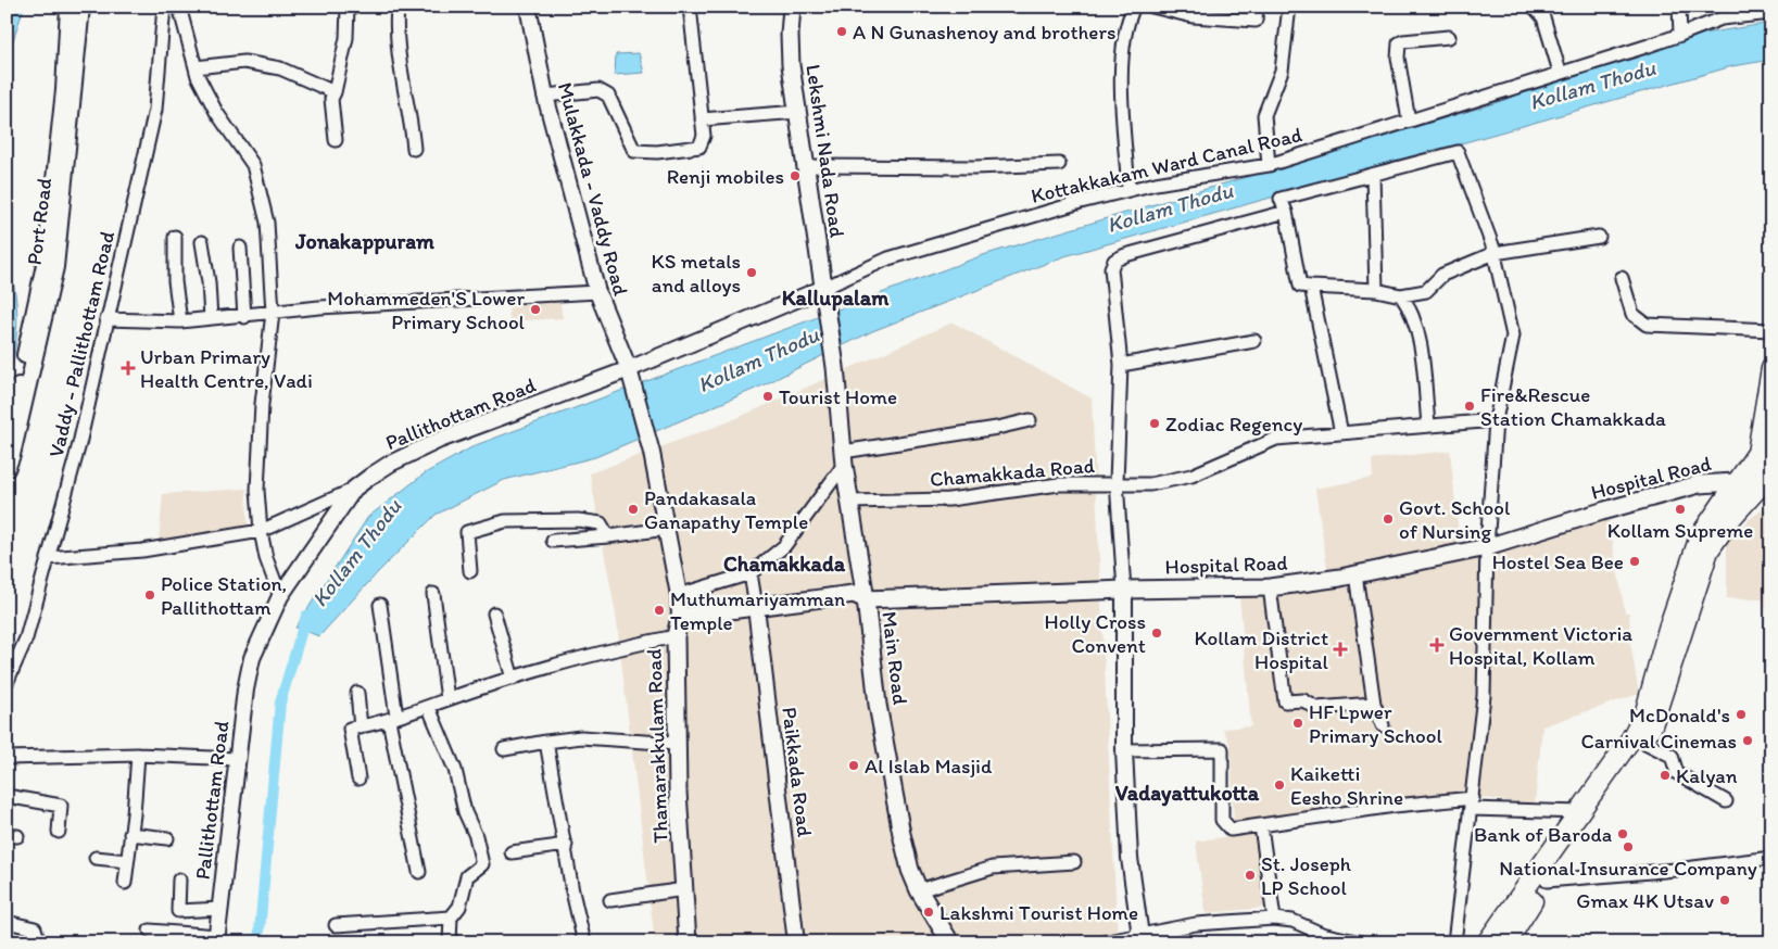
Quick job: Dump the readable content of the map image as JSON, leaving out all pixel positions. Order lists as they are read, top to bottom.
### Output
{
  "streets": {
    "main road": [
      "Lekshmi Nada Road",
      "Hospital Road",
      "Main Road",
      "Thamarakkulam Road"
    ],
    "street": [
      "Kottakkakam Ward Canal Road",
      "Mulakkada - Vaddy Road",
      "Port Road",
      "Vaddy - Pallithottam Road",
      "Pallithottam Road",
      "Chamakkada Road",
      "Paikkada Road"
    ]
  },
  "crossings": [
    ["Lekshmi Nada Road", "Kottakkakam Ward Canal Road"],
    ["Lekshmi Nada Road", "Pallithottam Road"],
    ["Lekshmi Nada Road", "Main Road"],
    ["Kottakkakam Ward Canal Road", "Pallithottam Road"],
    ["Kottakkakam Ward Canal Road", "Main Road"],
    ["Mulakkada - Vaddy Road", "Pallithottam Road"],
    ["Mulakkada - Vaddy Road", "Thamarakkulam Road"],
    ["Pallithottam Road", "Main Road"],
    ["Chamakkada Road", "Main Road"],
    ["Hospital Road", "Main Road"],
    ["Hospital Road", "Thamarakkulam Road"],
    ["Hospital Road", "Paikkada Road"]
  ],
  "districts": [
    "Jonakappuram",
    "Kallupalam",
    "Chamakkada",
    "Vadayattukotta"
  ],
  "water": ["Kollam Thodu"],
  "places": {
    "other": [
      "A N Gunashenoy and brothers",
      "Renji mobiles",
      "KS metals and alloys",
      "Mohammeden'S Lower Primary School",
      "Tourist Home",
      "Fire&Rescue Station Chamakkada",
      "Zodiac Regency",
      "Pandakasala Ganapathy Temple",
      "Kollam Supreme",
      "Govt. School of Nursing",
      "Hostel Sea Bee",
      "Police Station, Pallithottam",
      "Muthumariyamman Temple",
      "Holly Cross Convent",
      "McDonald's",
      "HF Lpwer Primary School",
      "Carnival Cinemas",
      "Al Islab Masjid",
      "Kalyan",
      "Kaiketti Eesho Shrine",
      "Bank of Baroda",
      "National Insurance Company",
      "St. Joseph LP School",
      "Gmax 4K Utsav",
      "Lakshmi Tourist Home"
    ],
    "health": ["Urban Primary Health Centre, Vadi", "Government Victoria Hospital, Kollam", "Kollam District Hospital"]
  }
}
